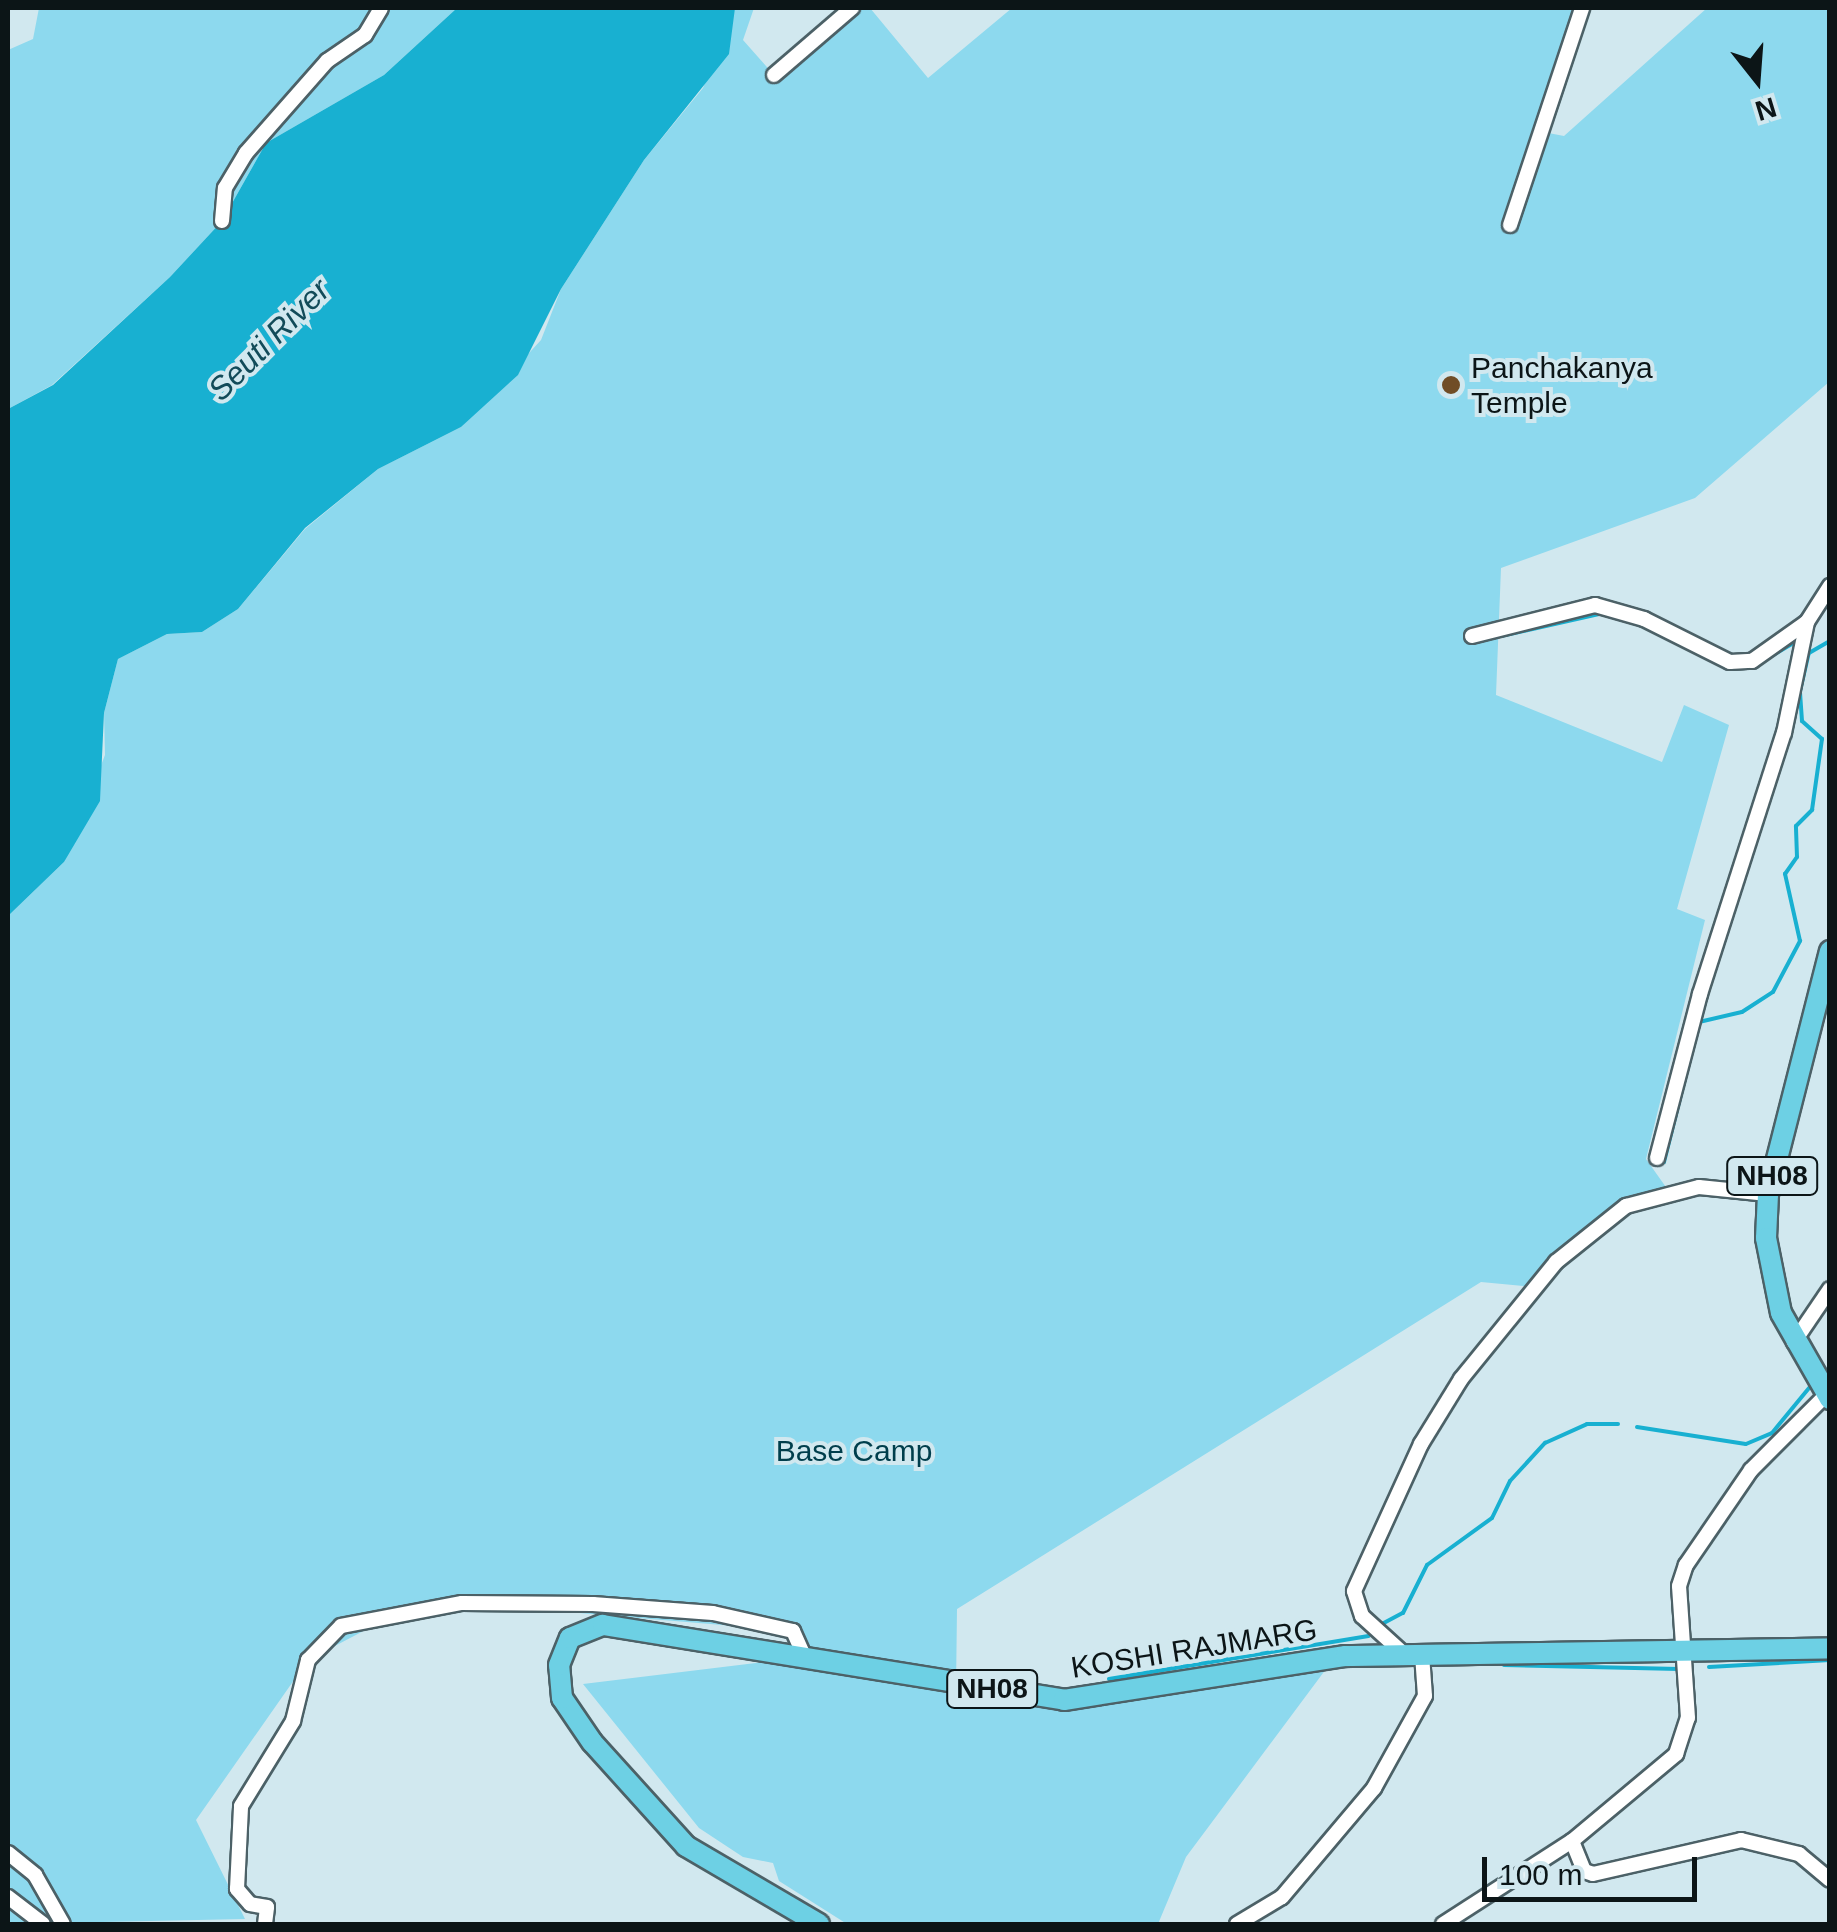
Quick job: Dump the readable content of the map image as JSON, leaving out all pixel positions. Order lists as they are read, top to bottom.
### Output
{
  "streets": {
    "main road": ["NH08", "KOSHI RAJMARG"]
  },
  "water": ["Seuti River"],
  "parks": ["Base Camp"],
  "places": ["Panchakanya Temple"],
  "scale_bar": "100 m",
  "north": "bottom"
}
